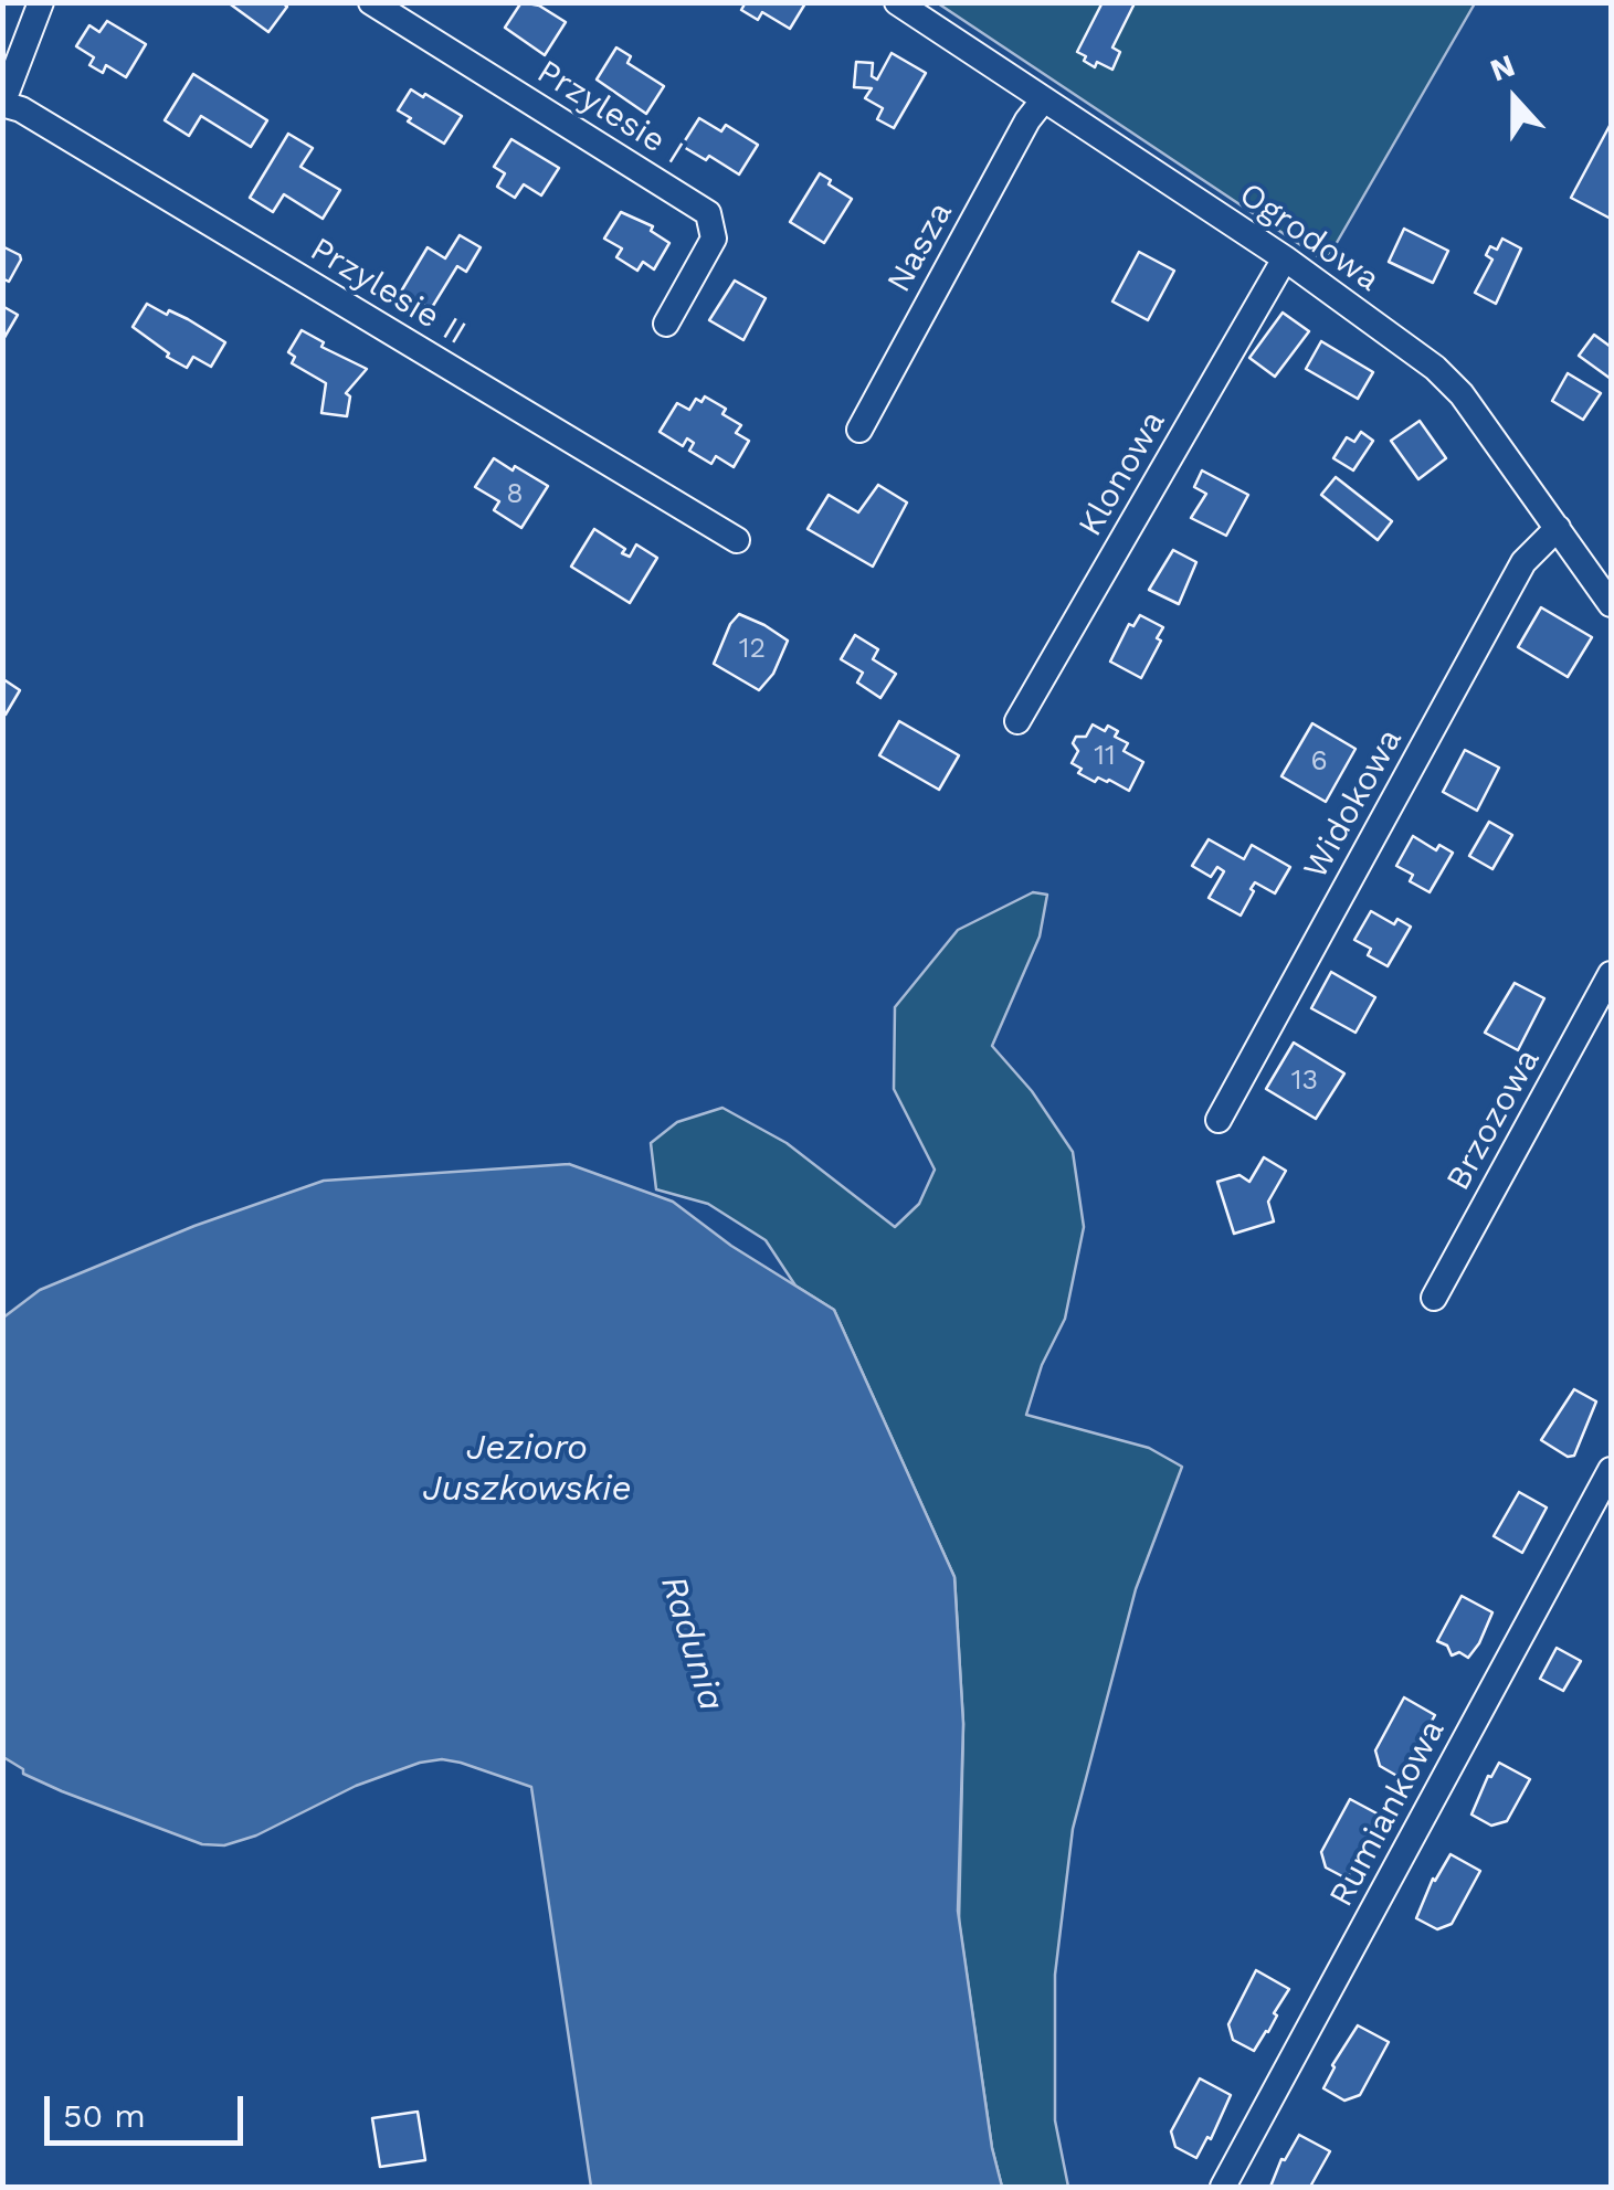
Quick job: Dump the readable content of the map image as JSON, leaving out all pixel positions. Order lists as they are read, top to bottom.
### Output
{
  "streets": {
    "street": [
      "Przylesie I",
      "Ogrodowa",
      "Nasza",
      "Przylesie II",
      "Klonowa",
      "Widokowa",
      "Brzozowa",
      "Rumiankowa"
    ]
  },
  "crossings": [
    ["Ogrodowa", "Nasza"],
    ["Ogrodowa", "Klonowa"],
    ["Ogrodowa", "Widokowa"]
  ],
  "water": ["Jezioro Juszkowskie", "Radunia"],
  "house_numbers": [
    "8",
    "12",
    "11",
    "6",
    "13"
  ],
  "scale_bar": "50 m",
  "north": "top"
}
